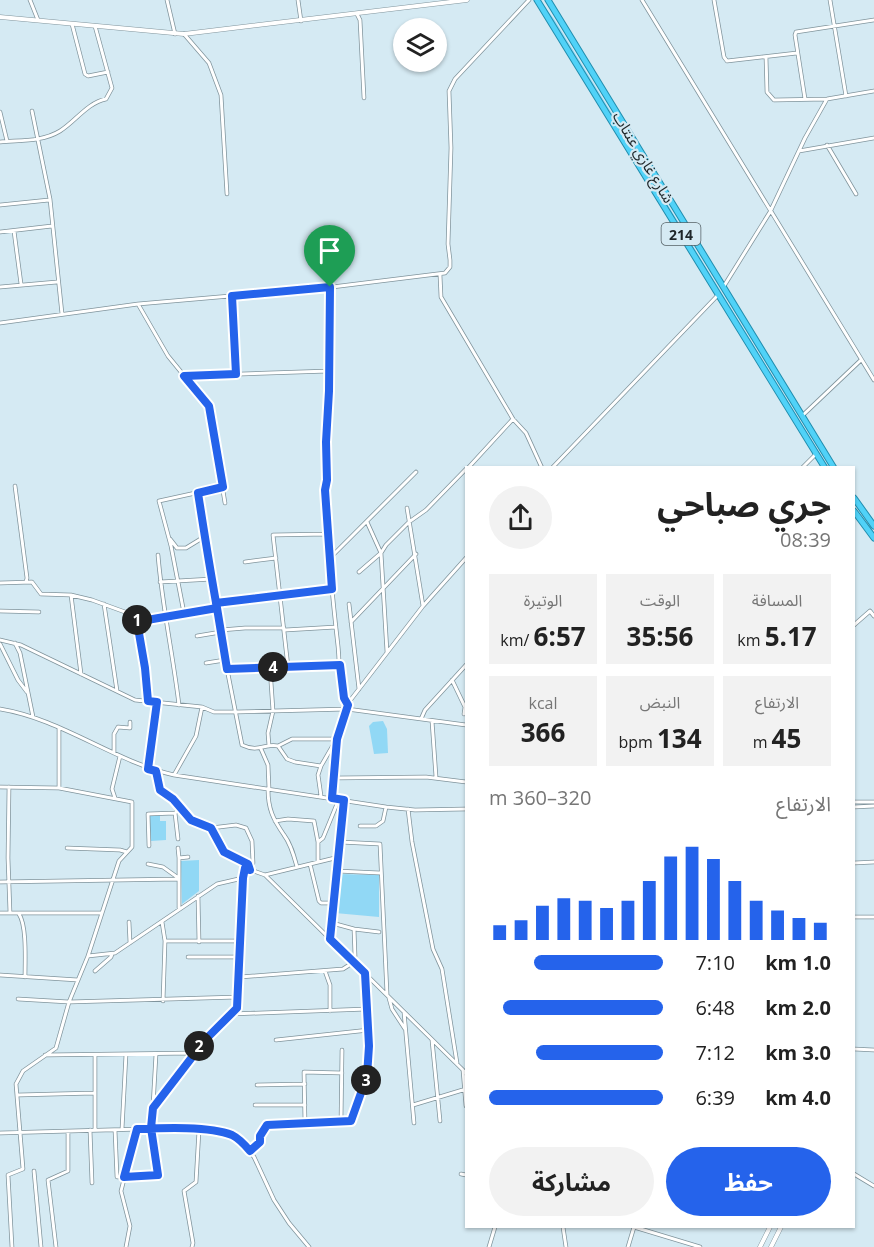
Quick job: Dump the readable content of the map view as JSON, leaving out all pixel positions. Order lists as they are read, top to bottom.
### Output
{
  "streets": {
    "highway": ["شارع غازي عنتاب", "214"]
  },
  "page": {
    "heading": ["جري صباحي", "08:39"],
    "stats": [
      ["المسافة", "5.17 km"],
      ["الوقت", "35:56"],
      ["الوتيرة", "6:57 /km"],
      ["الارتفاع", "45 m"],
      ["النبض", "134 bpm"],
      ["kcal", "366"]
    ],
    "pins": [
      "1",
      "4",
      "2",
      "3"
    ],
    "chart": ["الارتفاع", "320–360 m"],
    "list": [
      {
        "name": "1.0 km",
        "note": "7:10"
      },
      {
        "name": "2.0 km",
        "note": "6:48"
      },
      {
        "name": "3.0 km",
        "note": "7:12"
      },
      {
        "name": "4.0 km",
        "note": "6:39"
      }
    ],
    "buttons": ["حفظ", "مشاركة"]
  }
}
